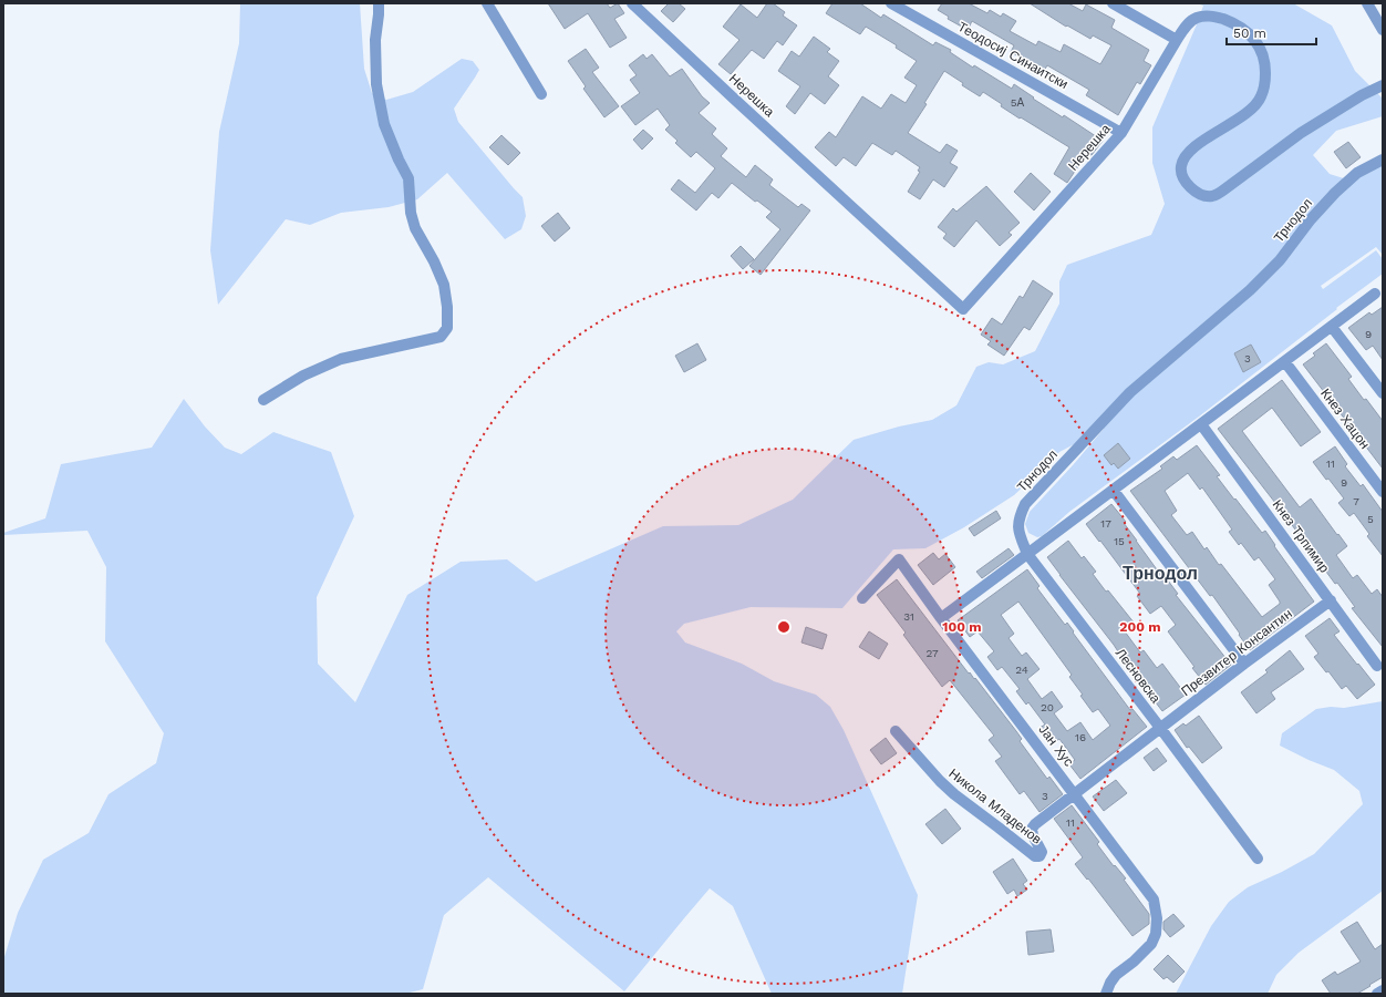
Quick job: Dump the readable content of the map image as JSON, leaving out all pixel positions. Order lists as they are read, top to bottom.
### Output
{
  "streets": {
    "street": [
      "Теодосиј Синаитски",
      "Нерешка",
      "Трнодол",
      "Кнез Хацон",
      "Кнез Трпимир",
      "Презвитер Консантин",
      "Лесновска",
      "Јан Хус",
      "Никола Младенов"
    ]
  },
  "crossings": [
    ["Теодосиј Синаитски", "Нерешка"],
    ["Трнодол", "Лесновска"],
    ["Кнез Трпимир", "Презвитер Консантин"],
    ["Презвитер Консантин", "Лесновска"],
    ["Презвитер Консантин", "Јан Хус"],
    ["Презвитер Консантин", "Никола Младенов"],
    ["Јан Хус", "Никола Младенов"]
  ],
  "districts": ["Трнодол"],
  "house_numbers": [
    "5А",
    "9",
    "3",
    "11",
    "9",
    "7",
    "5",
    "17",
    "15",
    "31",
    "27",
    "24",
    "20",
    "16",
    "3",
    "11"
  ],
  "scale_bar": "50 m",
  "rings": ["100 m", "200 m"]
}
